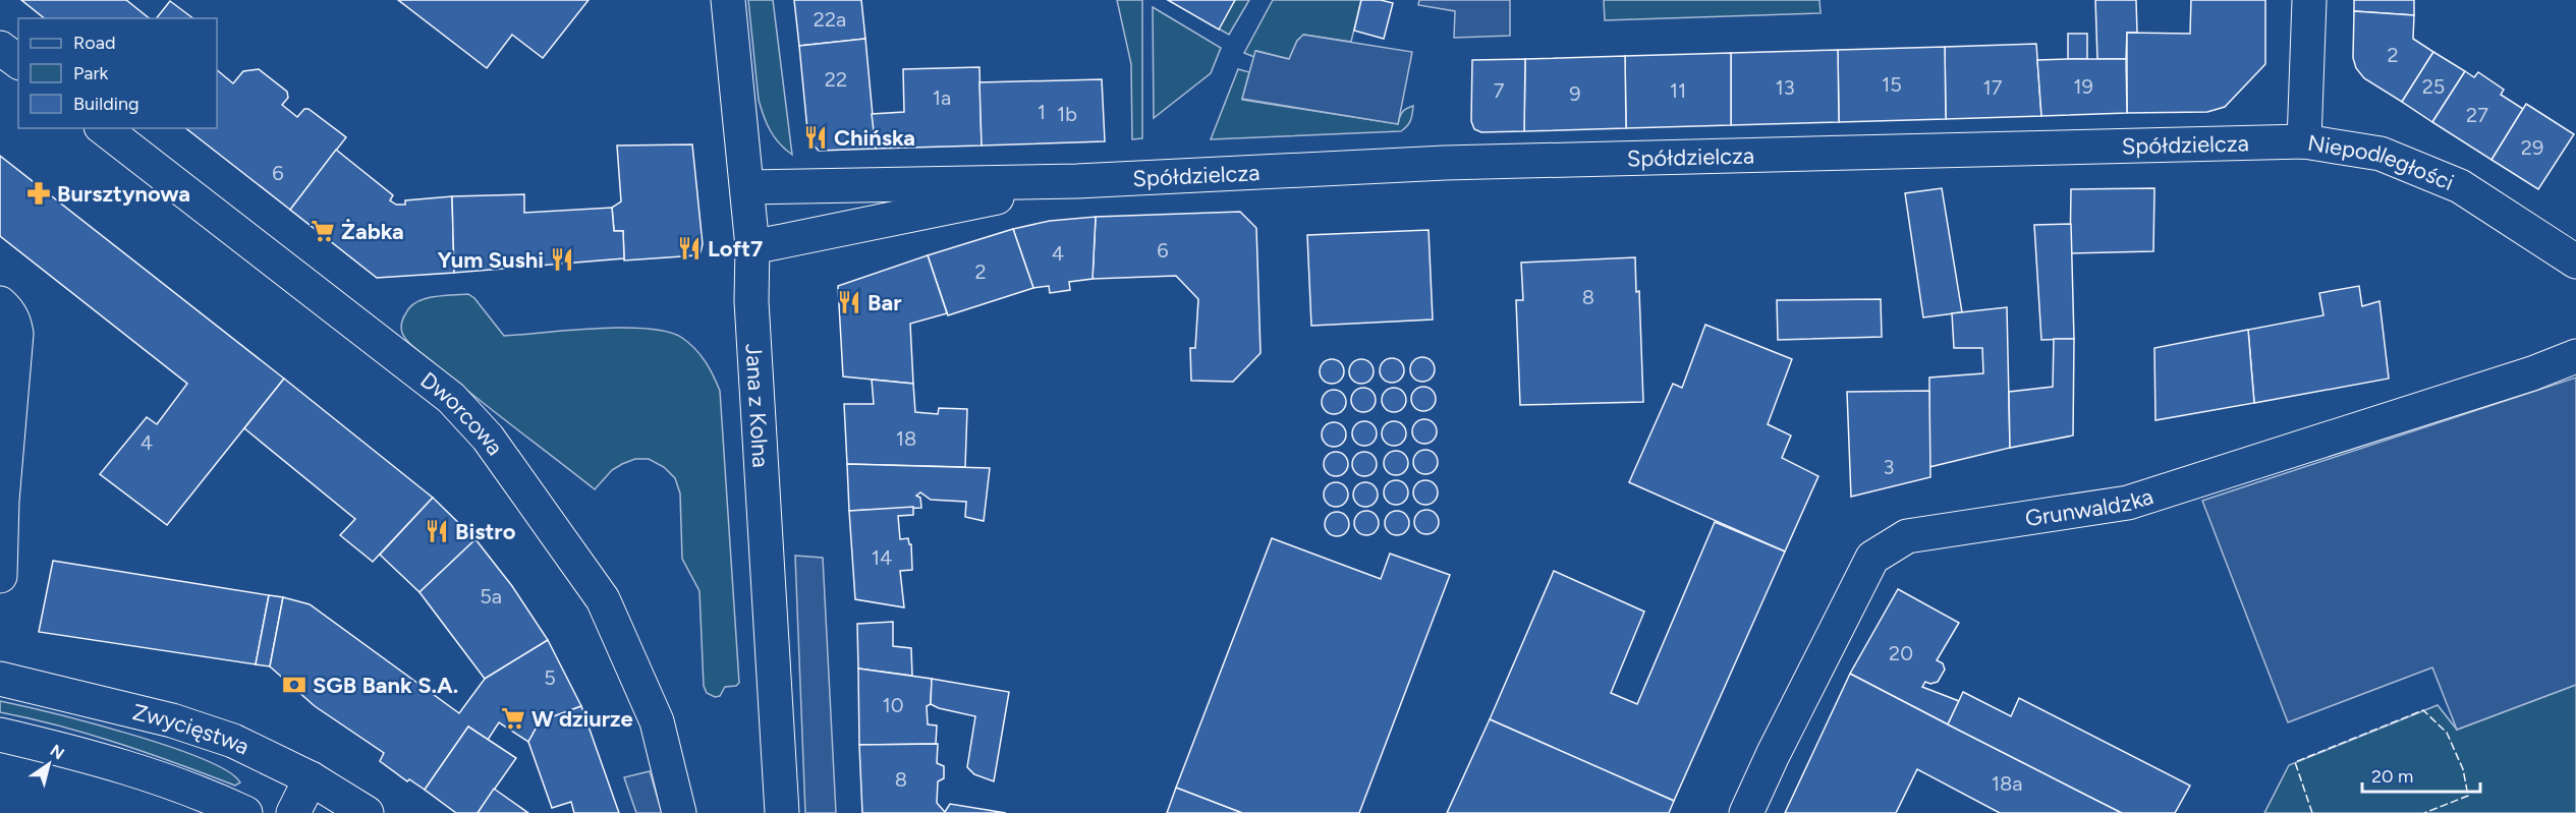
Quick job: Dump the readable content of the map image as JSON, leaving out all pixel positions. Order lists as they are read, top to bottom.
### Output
{
  "streets": {
    "street": [
      "Spółdzielcza",
      "Niepodległości",
      "Jana z Kolna",
      "Dworcowa",
      "Grunwaldzka",
      "Zwycięstwa"
    ]
  },
  "crossings": [
    ["Spółdzielcza", "Niepodległości"],
    ["Spółdzielcza", "Jana z Kolna"]
  ],
  "places": {
    "restaurant": [
      "Chińska",
      "Loft7",
      "Yum Sushi",
      "Bar",
      "Bistro"
    ],
    "pharmacy": ["Bursztynowa"],
    "supermarket": ["Żabka", "W dziurze"],
    "bank": ["SGB Bank S.A."]
  },
  "house_numbers": [
    "22a",
    "2",
    "22",
    "15",
    "19",
    "25",
    "13",
    "17",
    "7",
    "11",
    "9",
    "1a",
    "1",
    "1b",
    "27",
    "29",
    "6",
    "6",
    "4",
    "2",
    "8",
    "18",
    "4",
    "3",
    "14",
    "5a",
    "20",
    "5",
    "10",
    "8",
    "18a"
  ],
  "legend": ["Road", "Park", "Building"],
  "scale_bar": "20 m",
  "north": "top right"
}
